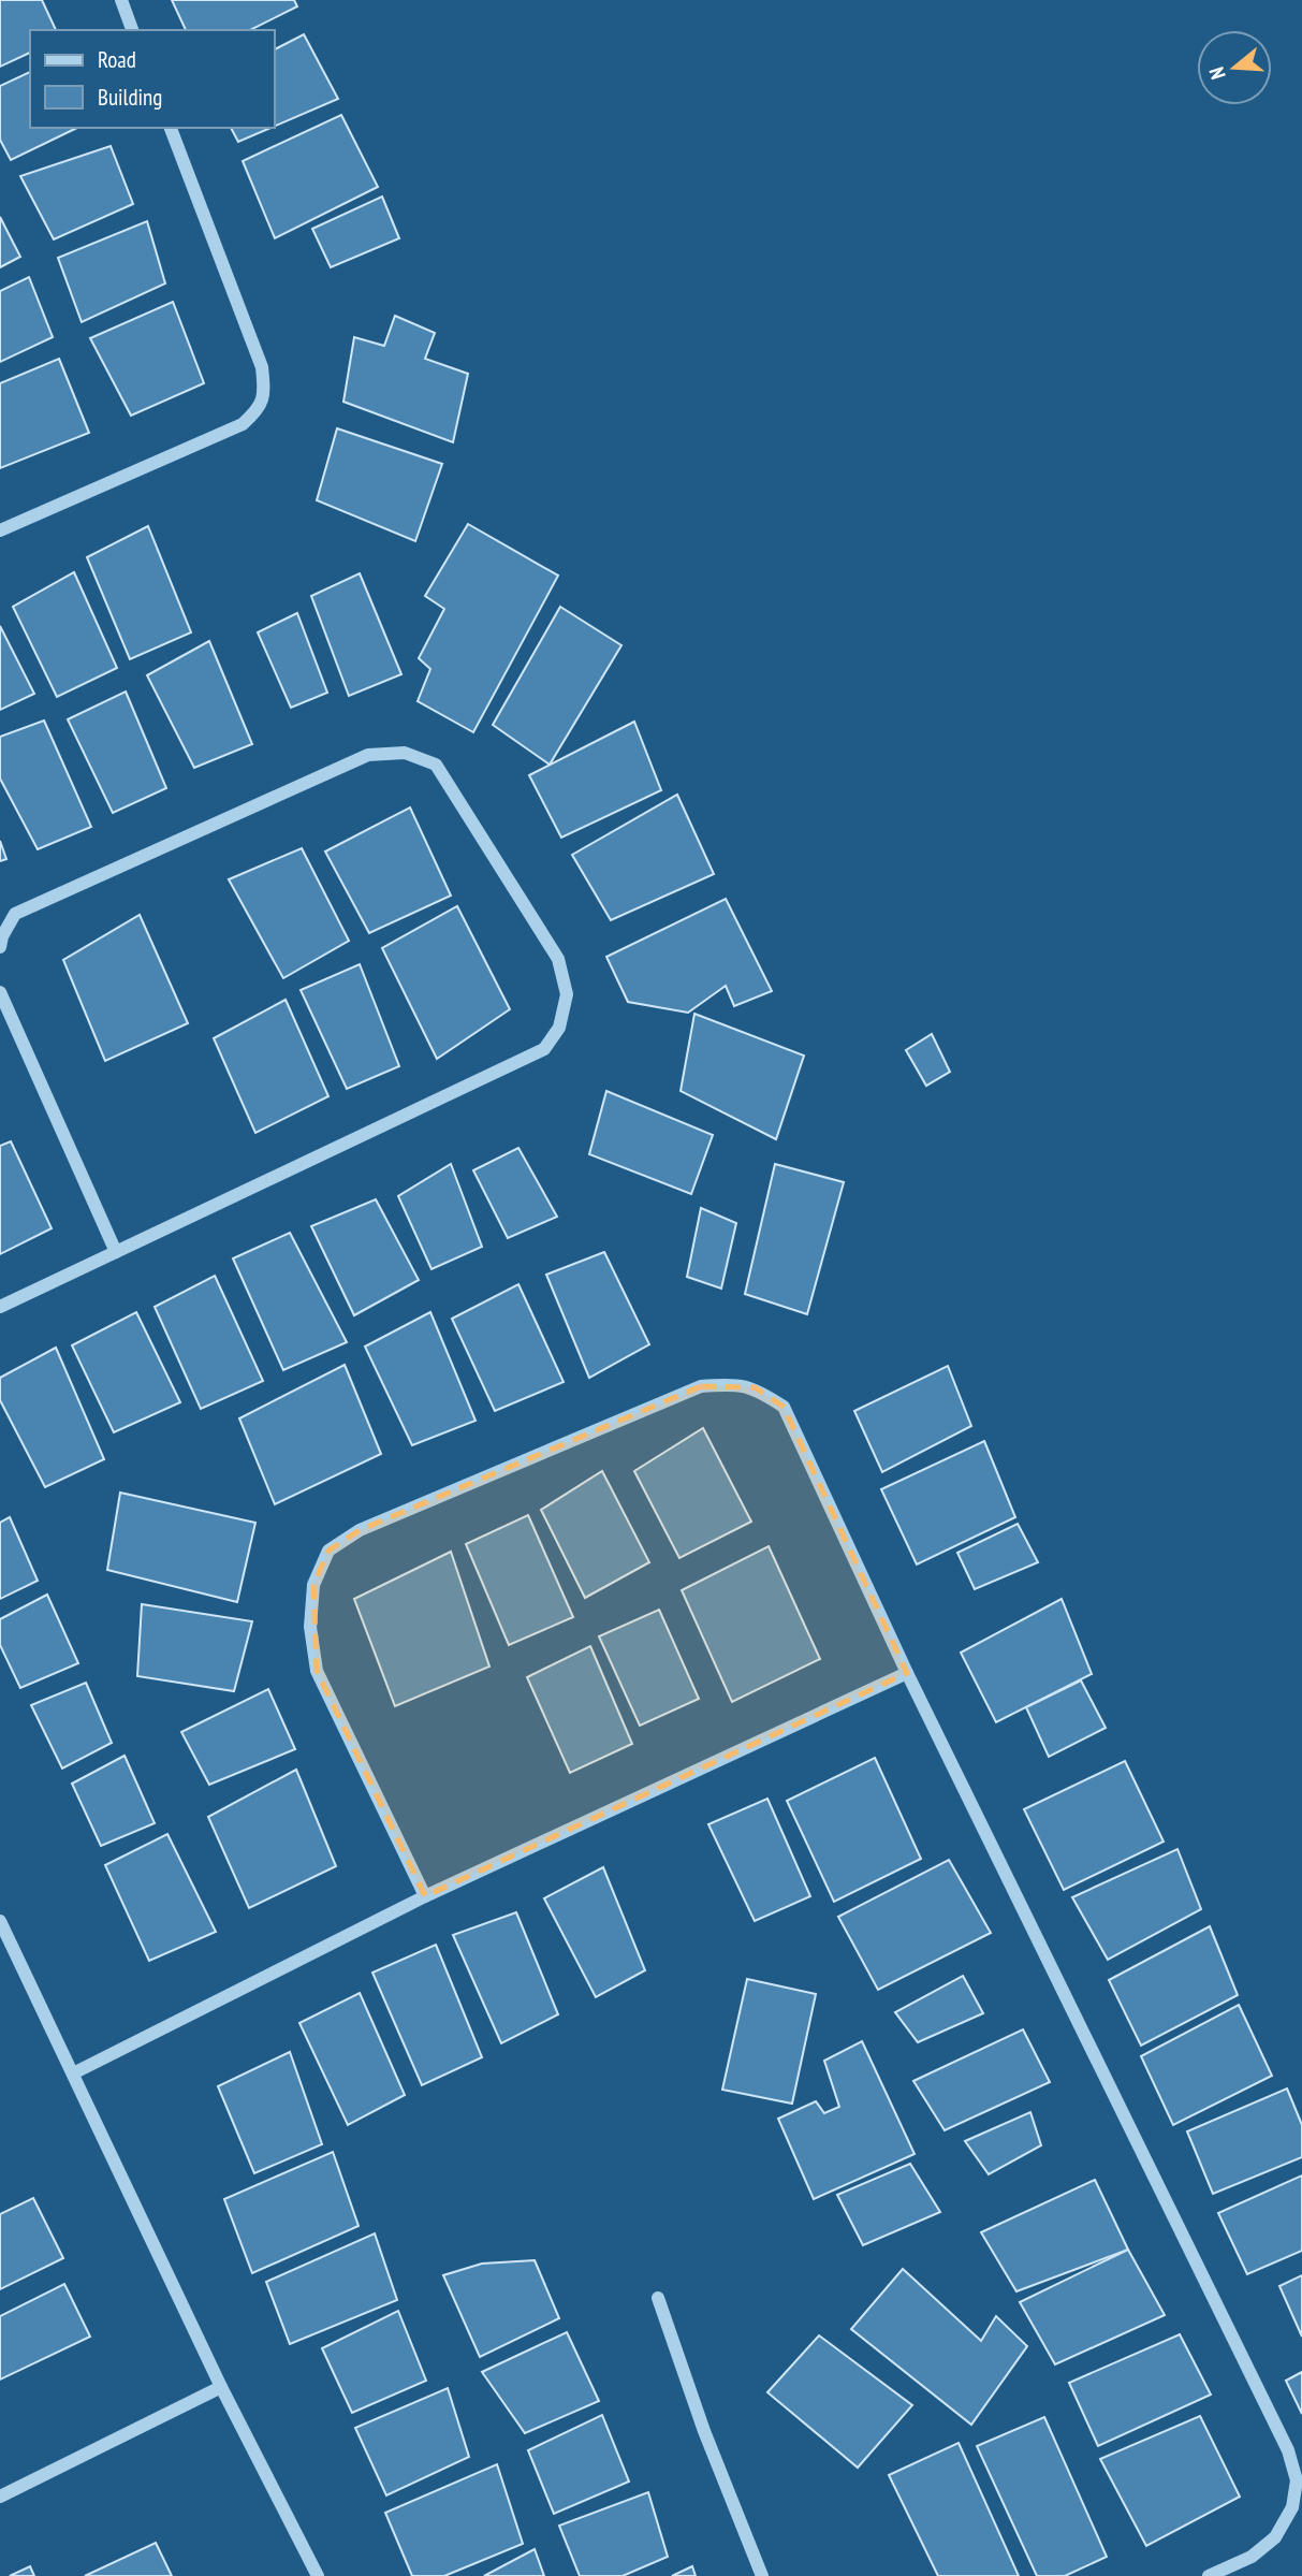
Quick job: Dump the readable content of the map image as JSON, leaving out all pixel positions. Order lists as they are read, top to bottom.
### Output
{
  "legend": ["Road", "Building"],
  "north": "left"
}
